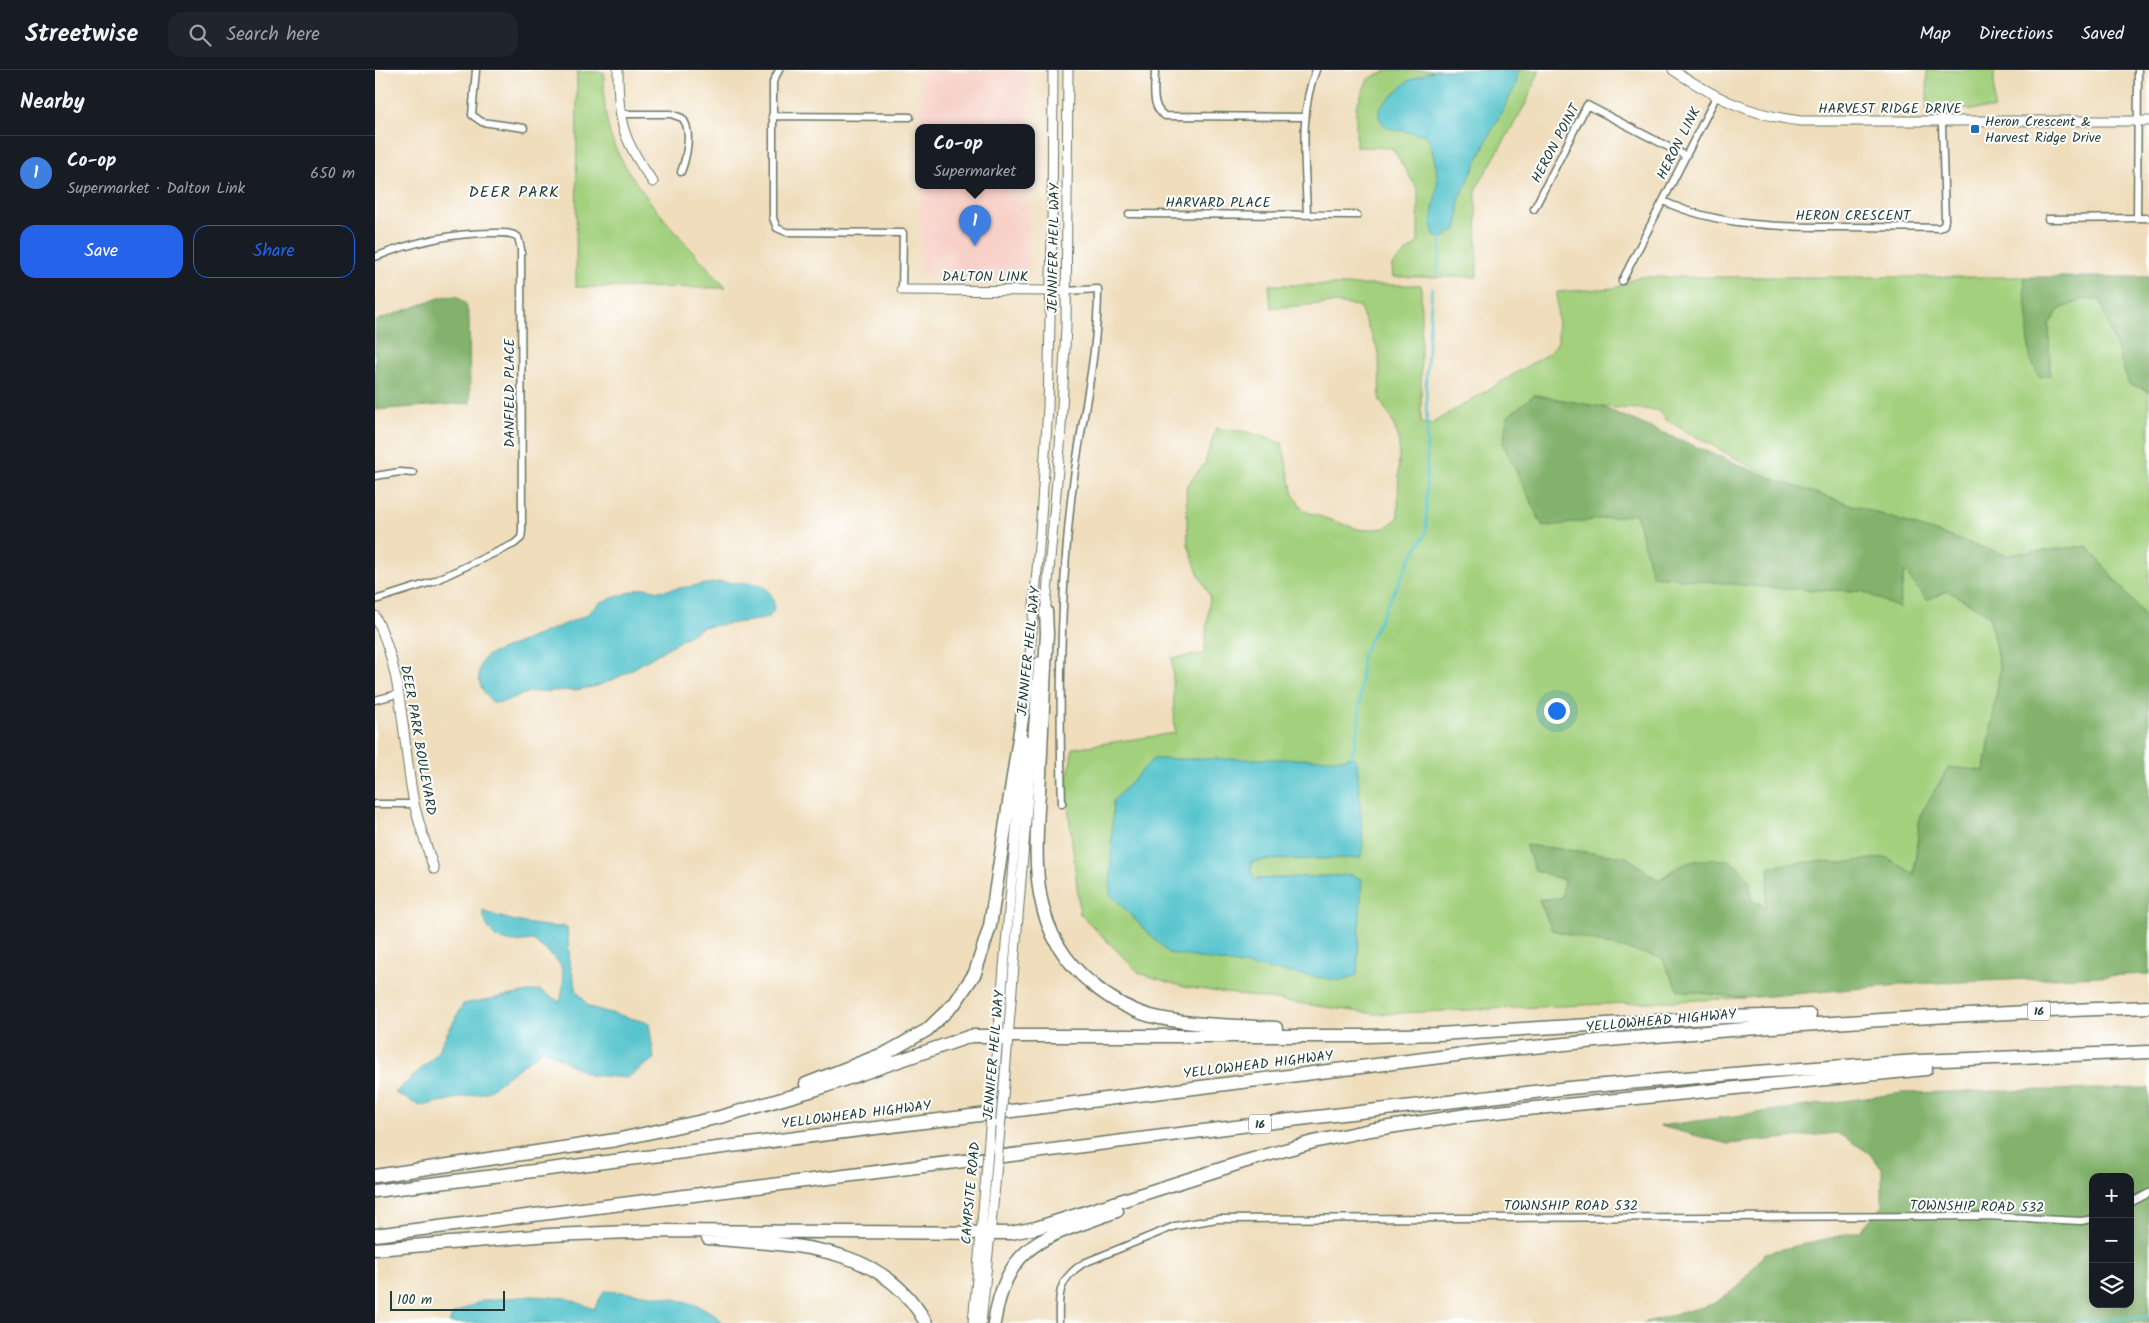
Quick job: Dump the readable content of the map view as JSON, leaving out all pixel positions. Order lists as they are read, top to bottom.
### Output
{
  "streets": {
    "highway": ["16", "YELLOWHEAD HIGHWAY"],
    "main road": [
      "HARVEST RIDGE DRIVE",
      "JENNIFER HEIL WAY",
      "DALTON LINK",
      "DEER PARK BOULEVARD",
      "CAMPSITE ROAD"
    ],
    "street": [
      "HERON POINT",
      "HERON LINK",
      "HARVARD PLACE",
      "HERON CRESCENT",
      "DANFIELD PLACE",
      "TOWNSHIP ROAD 532"
    ]
  },
  "crossings": [
    ["HARVEST RIDGE DRIVE", "HERON LINK"],
    ["HARVEST RIDGE DRIVE", "HERON CRESCENT"],
    ["HERON POINT", "HERON LINK"],
    ["HERON LINK", "HERON CRESCENT"],
    ["JENNIFER HEIL WAY", "DALTON LINK"],
    ["JENNIFER HEIL WAY", "CAMPSITE ROAD"]
  ],
  "districts": ["DEER PARK"],
  "places": {
    "transit": ["Heron Crescent & Harvest Ridge Drive"]
  },
  "scale_bar": "100 m",
  "page": {
    "header": "Streetwise",
    "search": "Search here",
    "nav": ["Map", "Directions", "Saved"],
    "heading": "Nearby",
    "popup": ["Co-op", "Supermarket"],
    "list": [
      {
        "mark": "1",
        "name": "Co-op",
        "note": "Supermarket · Dalton Link",
        "value": "650 m"
      }
    ],
    "pins": "1",
    "buttons": ["Save", "Share"],
    "map_buttons": ["+", "−"],
    "scale": "100 m"
  }
}
